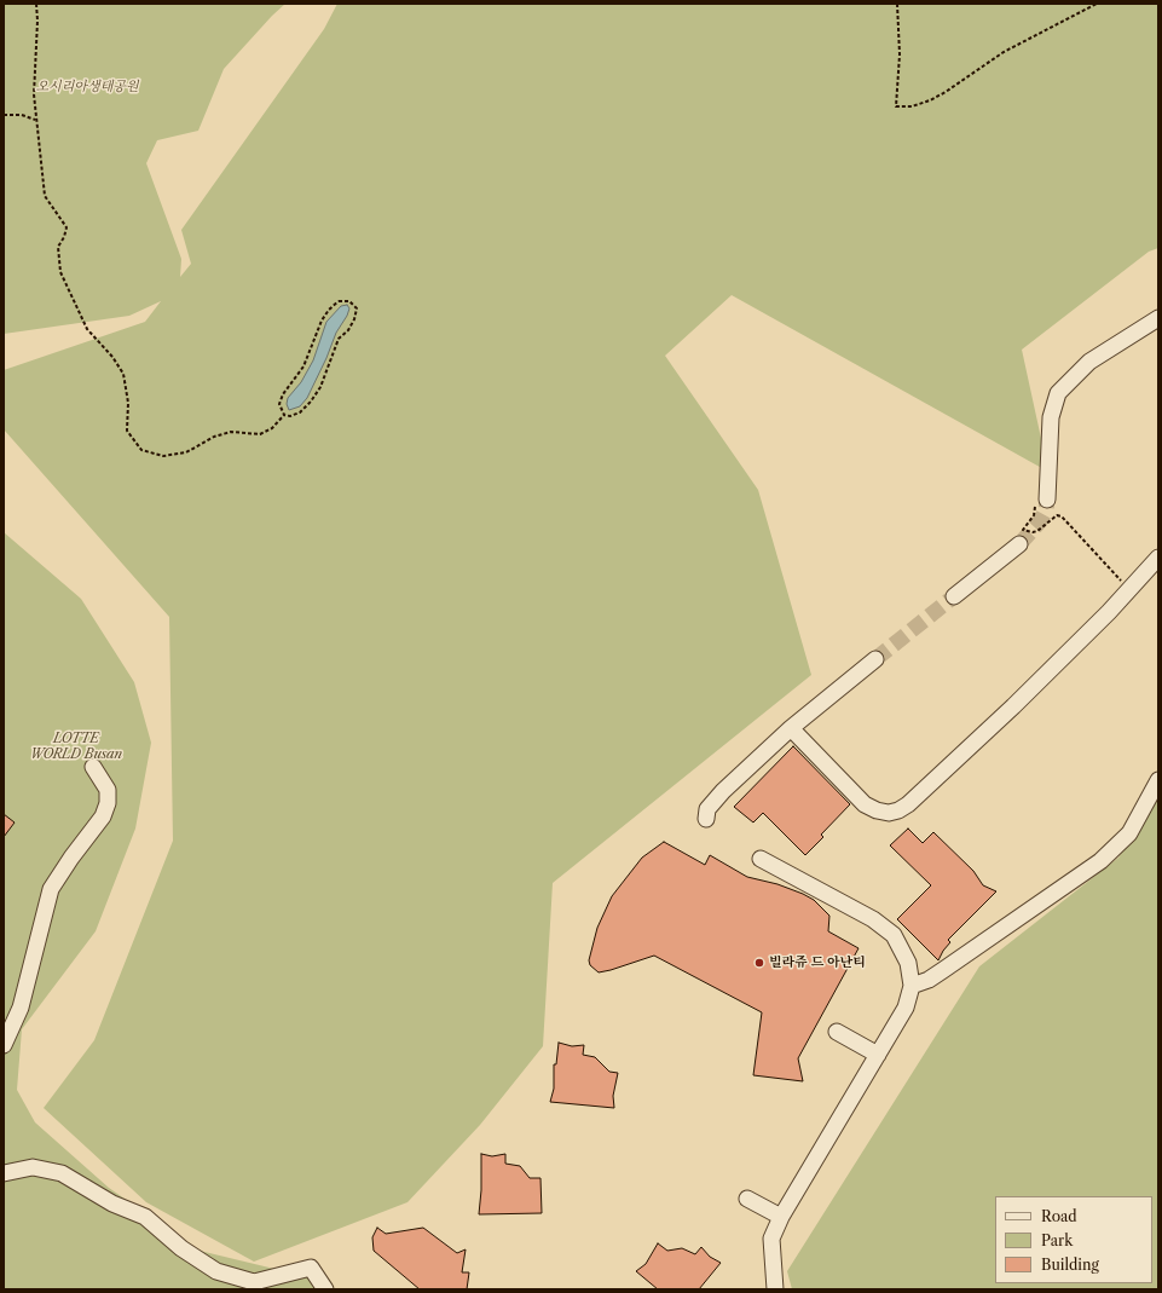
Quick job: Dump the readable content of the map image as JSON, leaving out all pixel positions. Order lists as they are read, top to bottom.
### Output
{
  "parks": ["오시리아생태공원", "LOTTE WORLD Busan"],
  "places": ["빌라쥬 드 아난티"],
  "legend": ["Road", "Park", "Building"]
}
